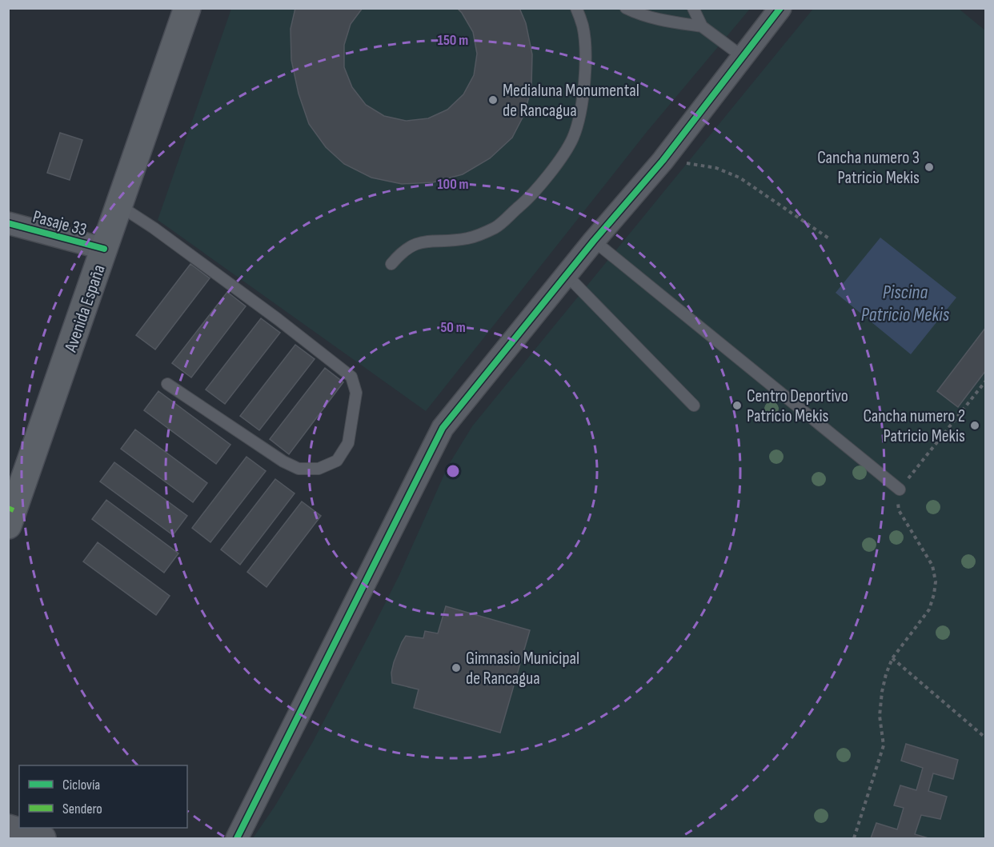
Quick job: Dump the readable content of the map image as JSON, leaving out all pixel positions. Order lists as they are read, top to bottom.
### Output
{
  "streets": {
    "main road": ["Avenida España"],
    "street": ["Pasaje 33"]
  },
  "crossings": [
    ["Pasaje 33", "Avenida España"]
  ],
  "water": ["Piscina Patricio Mekis"],
  "places": [
    "Medialuna Monumental de Rancagua",
    "Cancha numero 3 Patricio Mekis",
    "Centro Deportivo Patricio Mekis",
    "Cancha numero 2 Patricio Mekis",
    "Gimnasio Municipal de Rancagua"
  ],
  "legend": ["Ciclovía", "Sendero"],
  "rings": ["150 m", "100 m", "50 m"]
}
